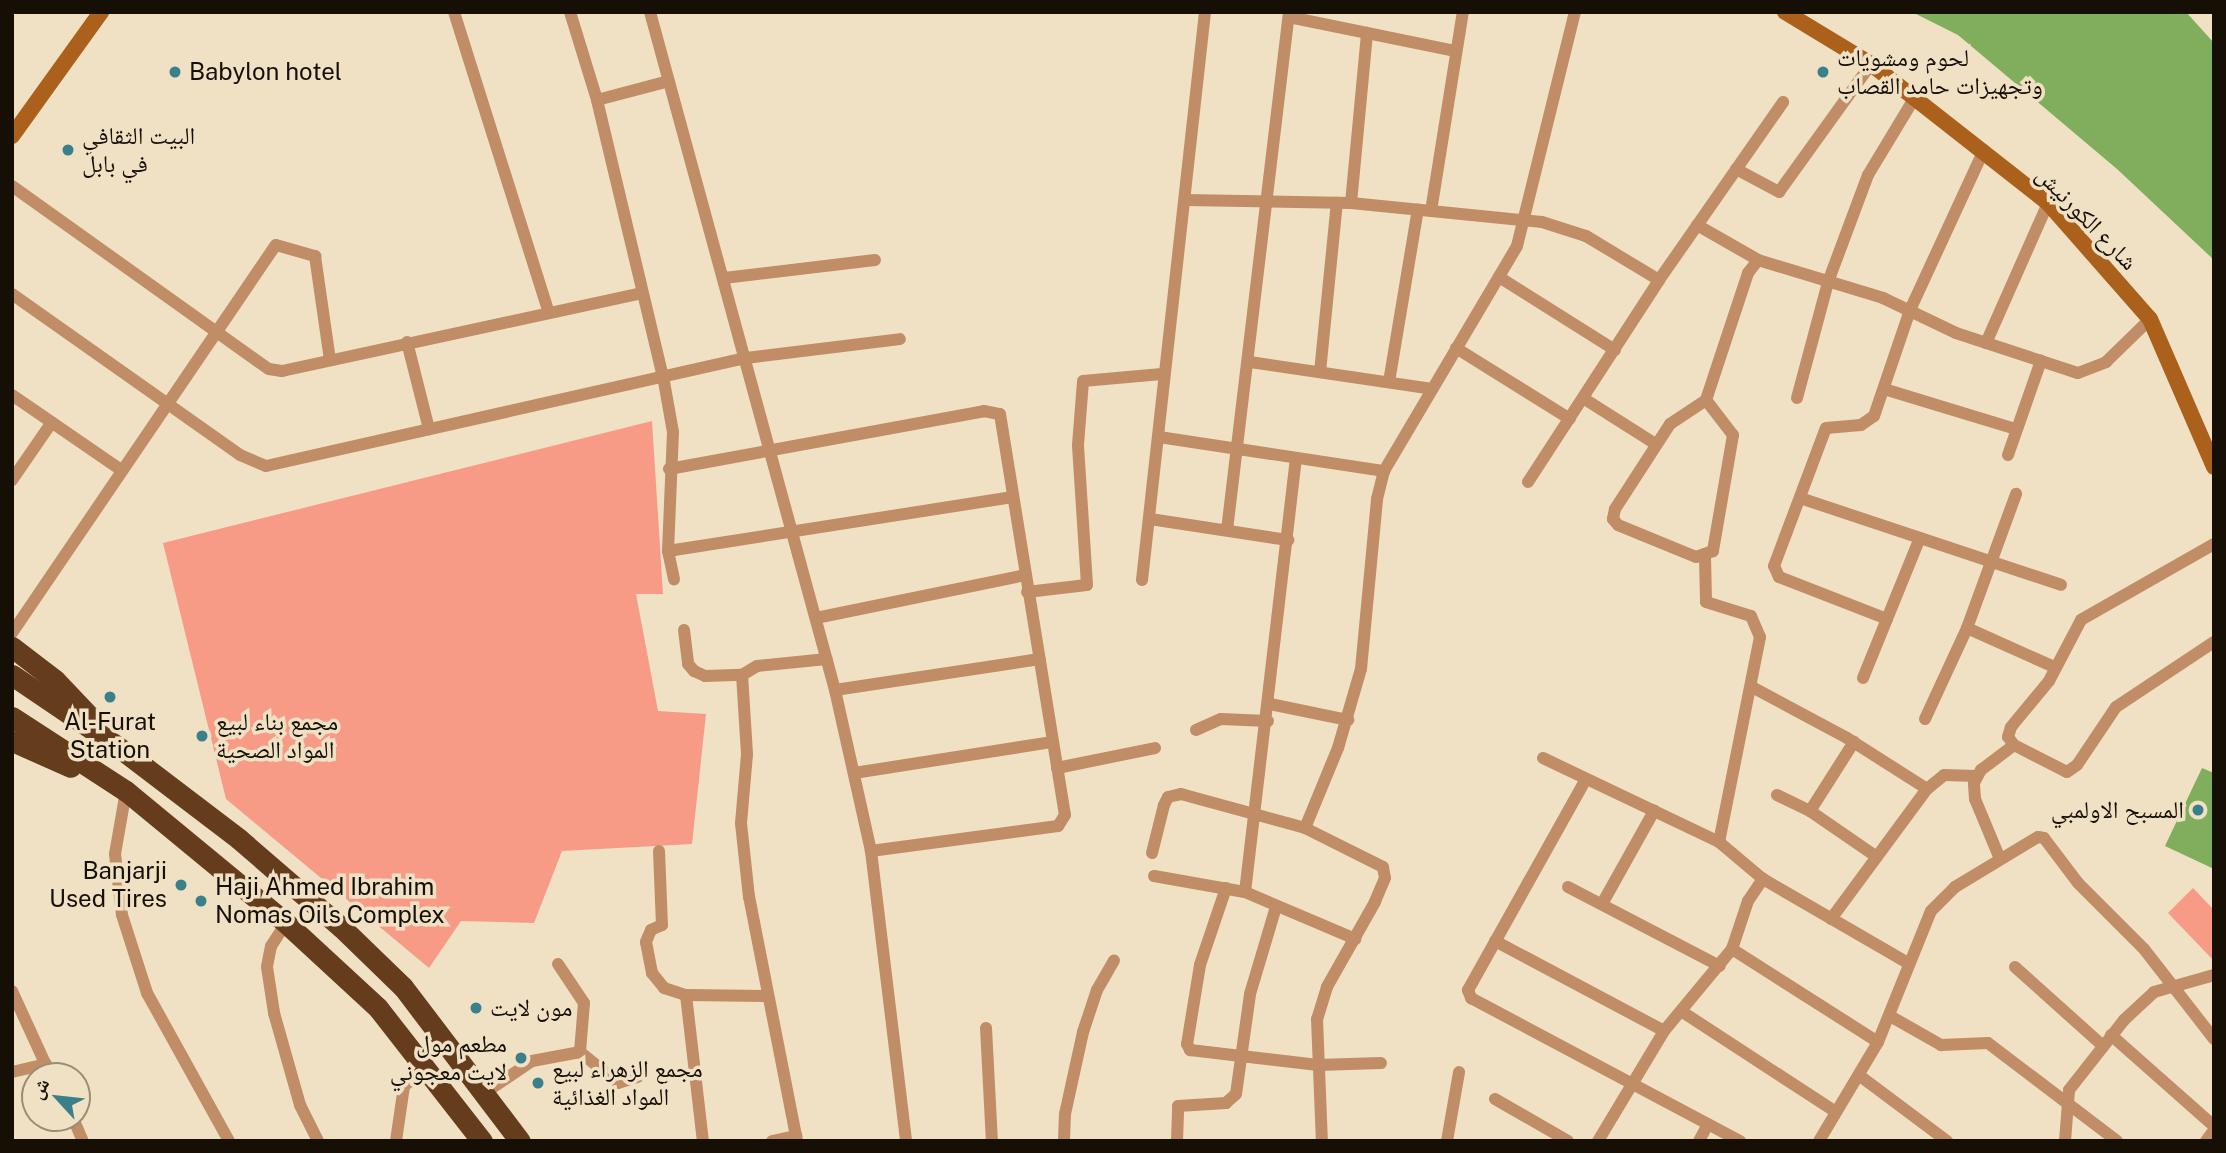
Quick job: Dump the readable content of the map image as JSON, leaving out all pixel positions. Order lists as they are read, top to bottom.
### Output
{
  "streets": {
    "street": ["شارع الكورنيش"]
  },
  "places": [
    "Babylon hotel",
    "لحوم ومشويات وتجهيزات حامد القصاب",
    "البيت الثقافي في بابل",
    "Al-Furat Station",
    "مجمع بناء لبيع المواد الصحية",
    "المسبح الاولمبي",
    "Banjarji Used Tires",
    "Haji Ahmed Ibrahim Nomas Oils Complex",
    "مون لايت",
    "مطعم مول لايت معجوني",
    "مجمع الزهراء لبيع المواد الغذائية"
  ],
  "north": "top left"
}
